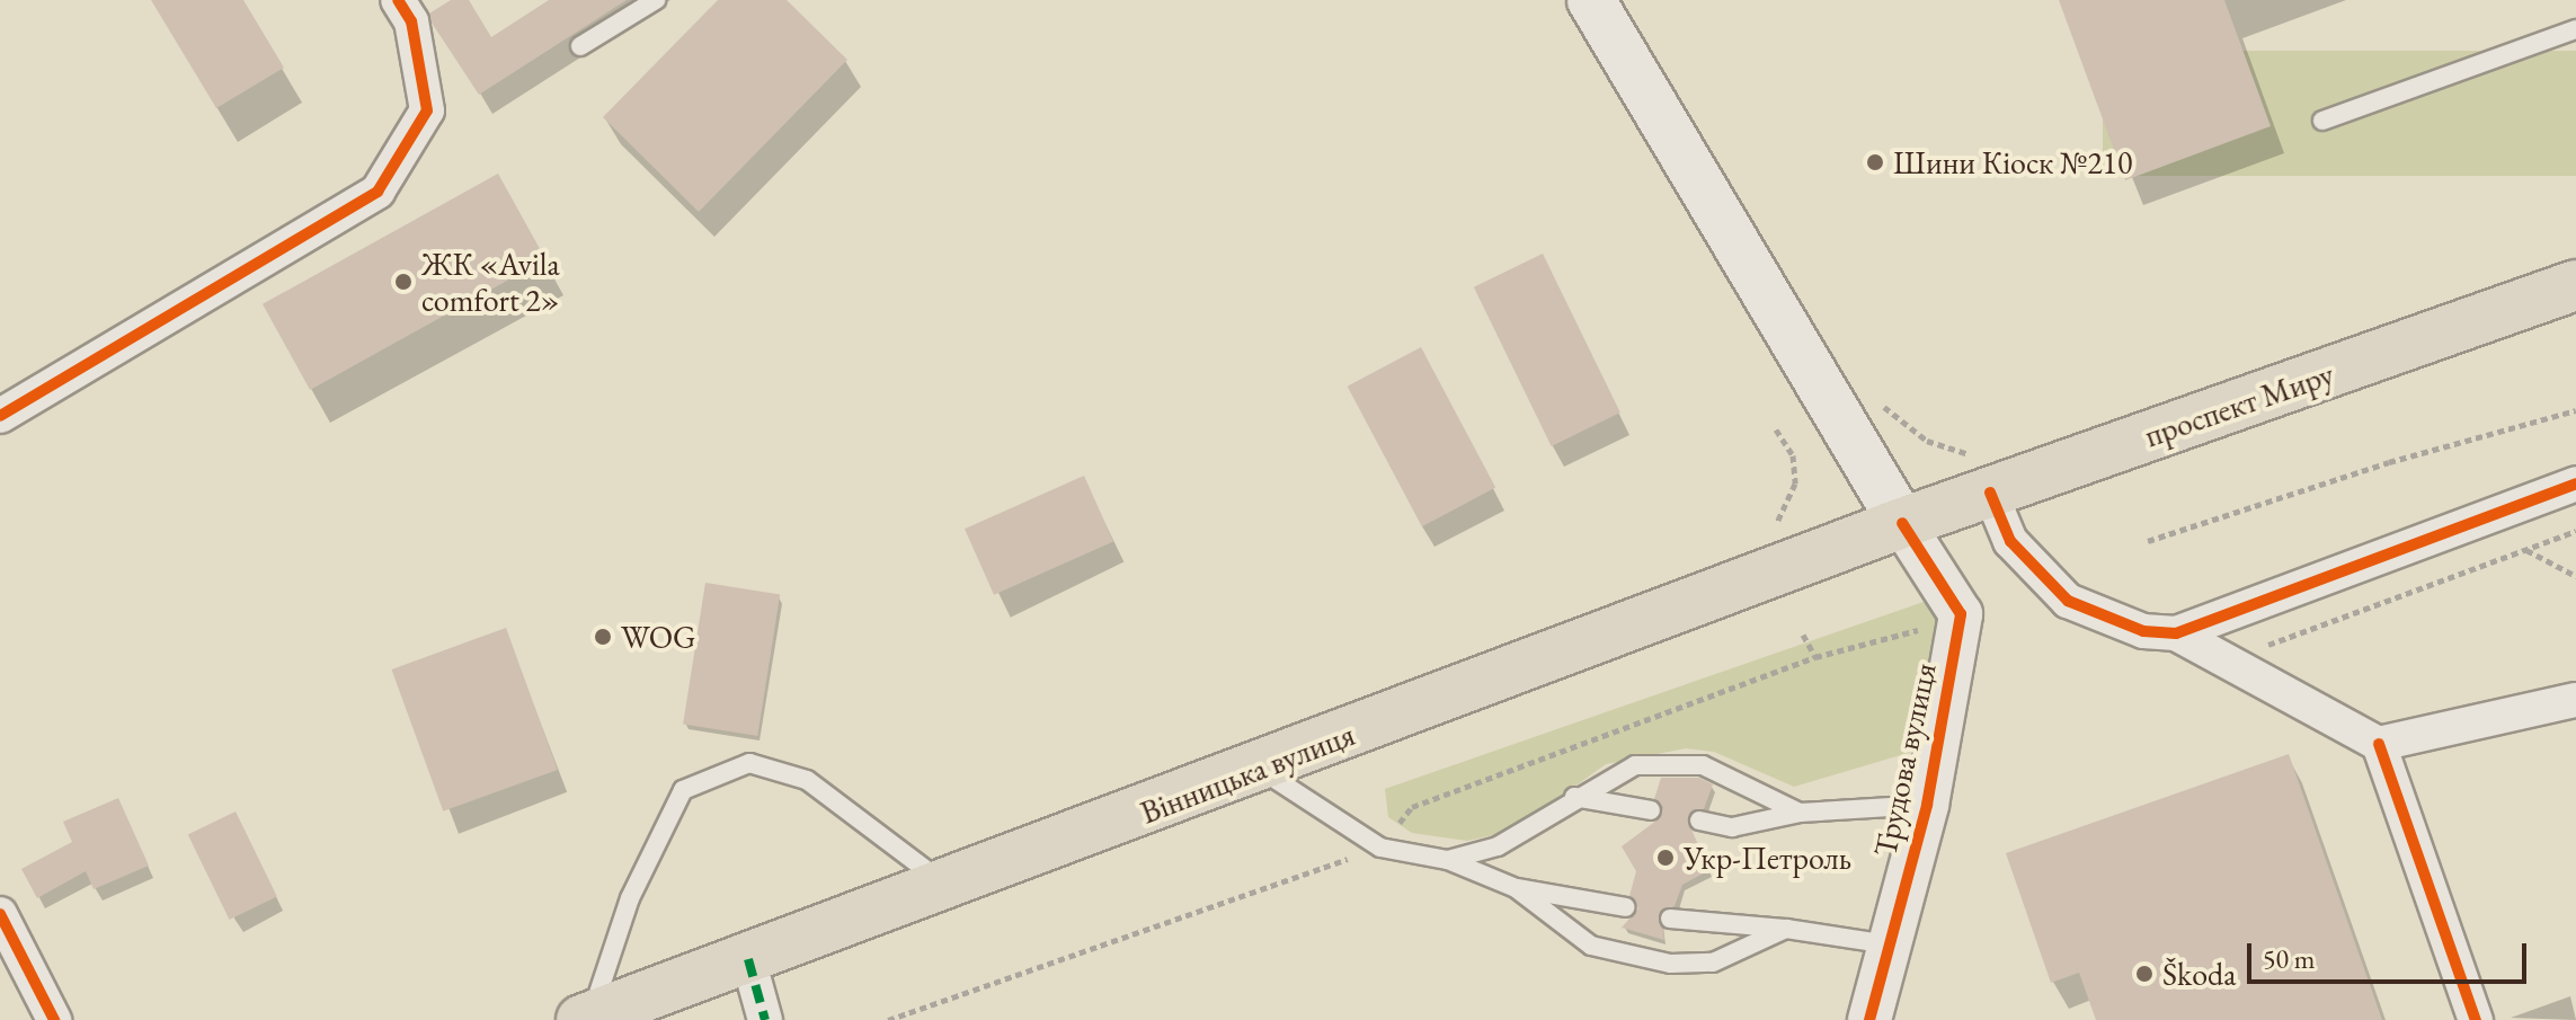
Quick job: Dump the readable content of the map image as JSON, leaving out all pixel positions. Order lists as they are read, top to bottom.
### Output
{
  "streets": {
    "main road": ["проспект Миру", "Трудова вулиця", "Вінницька вулиця"]
  },
  "crossings": [
    ["проспект Миру", "Трудова вулиця"],
    ["проспект Миру", "Вінницька вулиця"],
    ["Трудова вулиця", "Вінницька вулиця"]
  ],
  "places": [
    "Шини Кіоск №210",
    "ЖК «Avila comfort 2»",
    "WOG",
    "Укр-Петроль",
    "Škoda"
  ],
  "scale_bar": "50 m"
}
